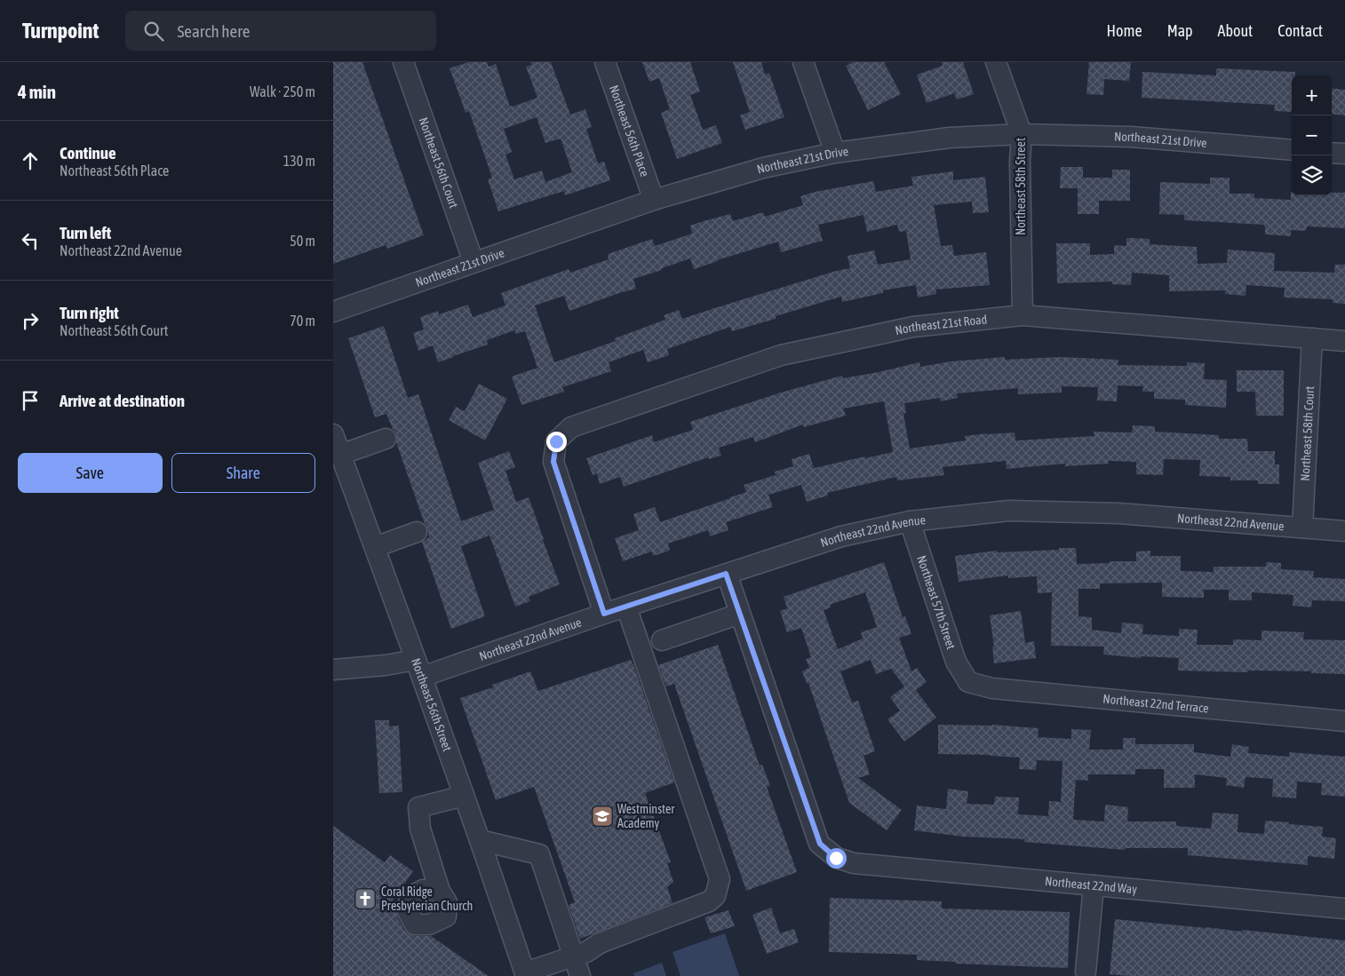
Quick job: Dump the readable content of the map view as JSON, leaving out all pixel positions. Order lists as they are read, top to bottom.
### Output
{
  "streets": {
    "street": [
      "Northeast 56th Place",
      "Northeast 21st Drive",
      "Northeast 56th Court",
      "Northeast 58th Street",
      "Northeast 21st Road",
      "Northeast 58th Court",
      "Northeast 22nd Avenue",
      "Northeast 57th Street",
      "Northeast 22nd Terrace",
      "Northeast 56th Street",
      "Northeast 22nd Way"
    ]
  },
  "crossings": [
    ["Northeast 56th Place", "Northeast 21st Drive"],
    ["Northeast 21st Drive", "Northeast 56th Court"],
    ["Northeast 21st Drive", "Northeast 58th Street"],
    ["Northeast 58th Street", "Northeast 21st Road"],
    ["Northeast 21st Road", "Northeast 58th Court"],
    ["Northeast 21st Road", "Northeast 22nd Avenue"],
    ["Northeast 58th Court", "Northeast 22nd Avenue"],
    ["Northeast 22nd Avenue", "Northeast 57th Street"],
    ["Northeast 22nd Avenue", "Northeast 56th Street"],
    ["Northeast 57th Street", "Northeast 22nd Terrace"]
  ],
  "places": {
    "school or university": ["Westminster Academy"],
    "church": ["Coral Ridge Presbyterian Church"]
  },
  "page": {
    "header": "Turnpoint",
    "search": "Search here",
    "nav": [
      "Home",
      "Map",
      "About",
      "Contact"
    ],
    "heading": ["4 min", "Walk · 250 m"],
    "map_buttons": ["+", "−"],
    "list": [
      ["Continue", "Northeast 56th Place", "130 m"],
      ["Turn left", "Northeast 22nd Avenue", "50 m"],
      ["Turn right", "Northeast 56th Court", "70 m"],
      "Arrive at destination"
    ],
    "buttons": ["Save", "Share"]
  }
}
